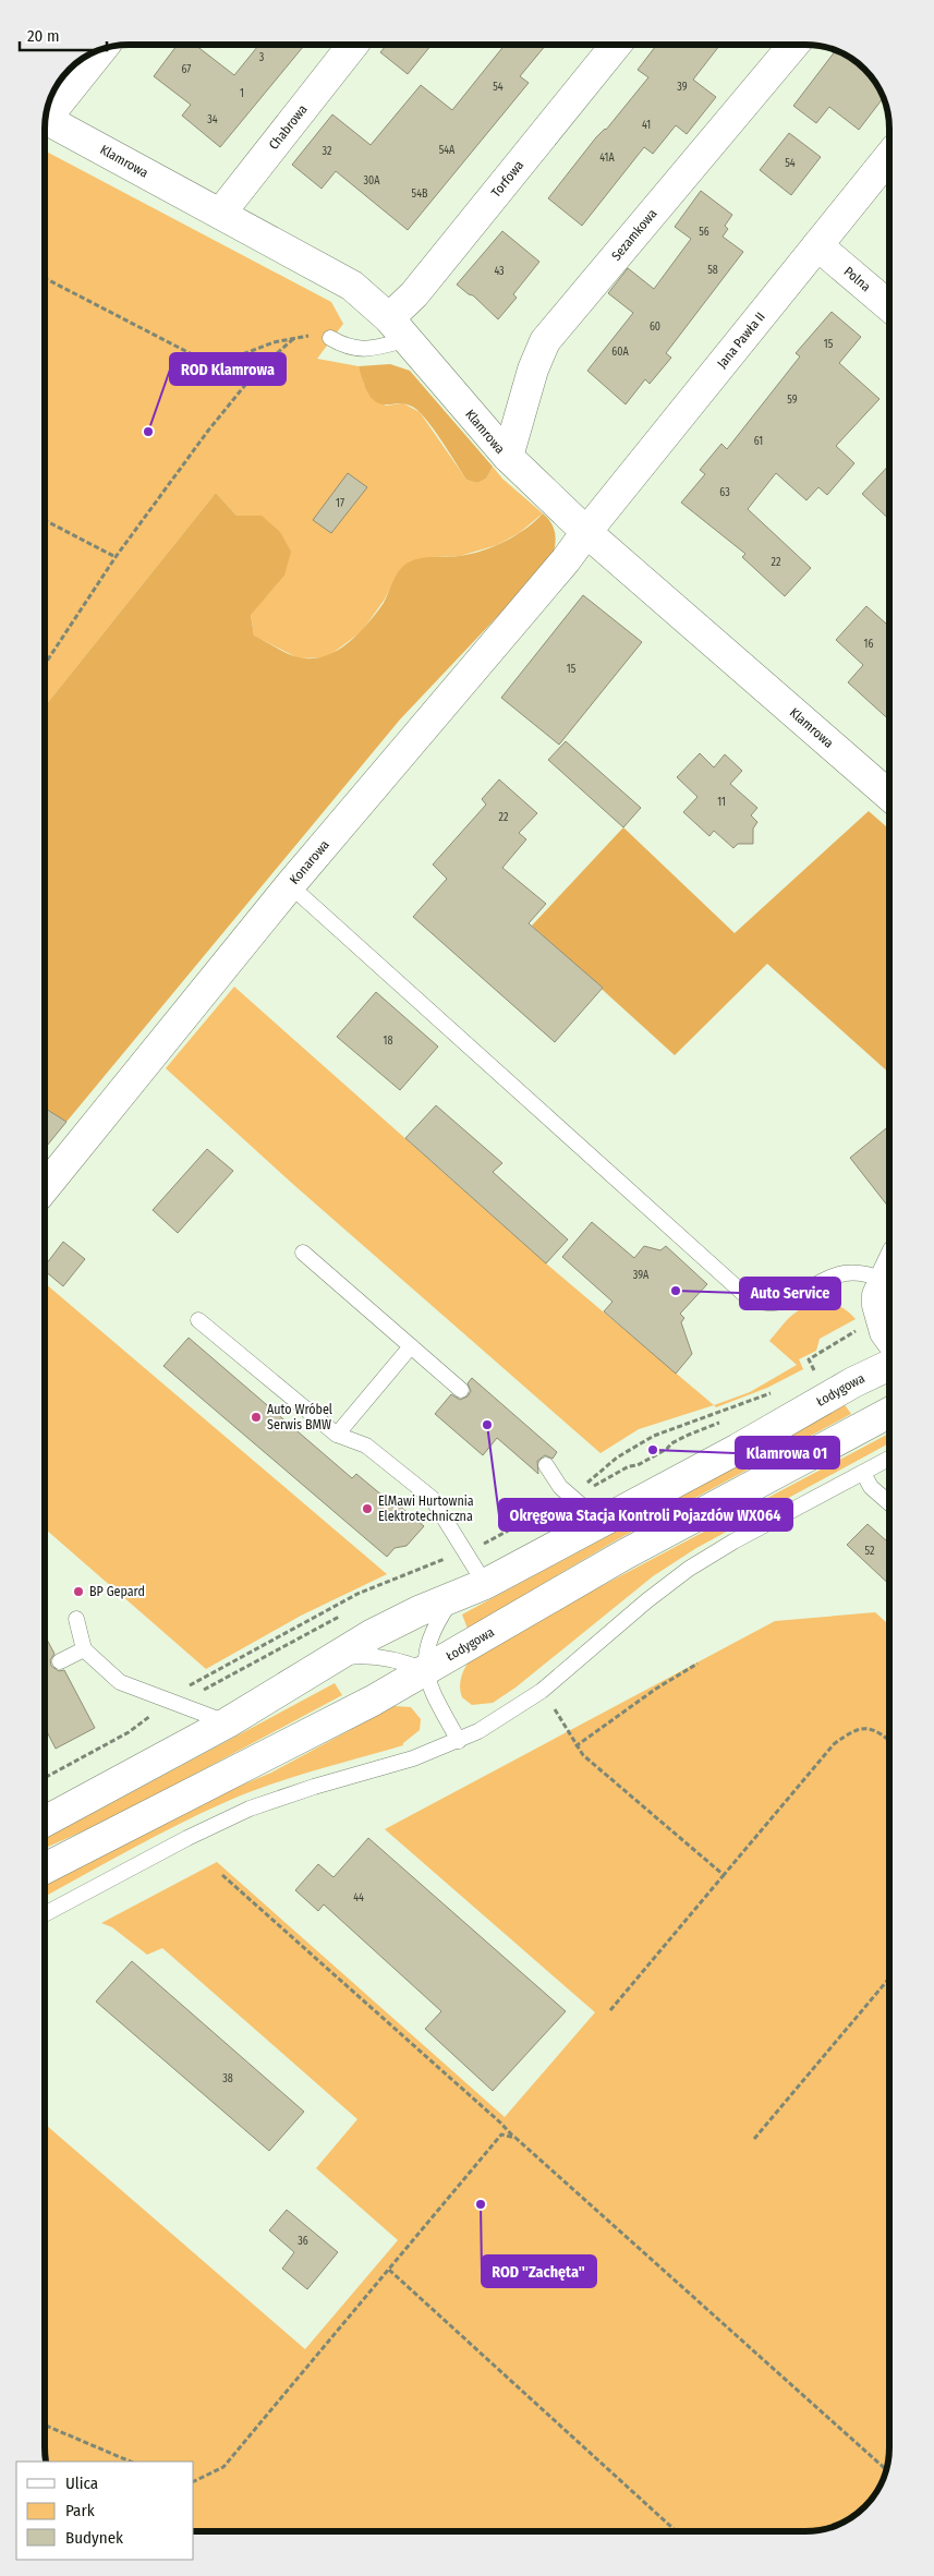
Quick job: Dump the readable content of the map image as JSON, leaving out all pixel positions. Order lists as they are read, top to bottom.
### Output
{
  "streets": {
    "street": [
      "Chabrowa",
      "Klamrowa",
      "Torfowa",
      "Sezamkowa",
      "Polna",
      "Jana Pawła II",
      "Konarowa",
      "Łodygowa"
    ]
  },
  "crossings": [
    ["Chabrowa", "Klamrowa"],
    ["Klamrowa", "Torfowa"],
    ["Klamrowa", "Sezamkowa"],
    ["Klamrowa", "Jana Pawła II"],
    ["Klamrowa", "Konarowa"],
    ["Polna", "Jana Pawła II"],
    ["Jana Pawła II", "Konarowa"]
  ],
  "places": [
    "ROD Klamrowa",
    "Auto Service",
    "Auto Wróbel Serwis BMW",
    "Okręgowa Stacja Kontroli Pojazdów WX064",
    "Klamrowa 01",
    "ElMawi Hurtownia Elektrotechniczna",
    "BP Gepard",
    "ROD \"Zachęta\""
  ],
  "house_numbers": [
    "3",
    "67",
    "54",
    "39",
    "1",
    "34",
    "41",
    "54A",
    "32",
    "41A",
    "54",
    "30A",
    "54B",
    "56",
    "58",
    "43",
    "60",
    "15",
    "60A",
    "59",
    "61",
    "63",
    "17",
    "22",
    "16",
    "15",
    "11",
    "22",
    "18",
    "39A",
    "52",
    "44",
    "38",
    "36"
  ],
  "legend": ["Ulica", "Park", "Budynek"],
  "scale_bar": "20 m"
}
